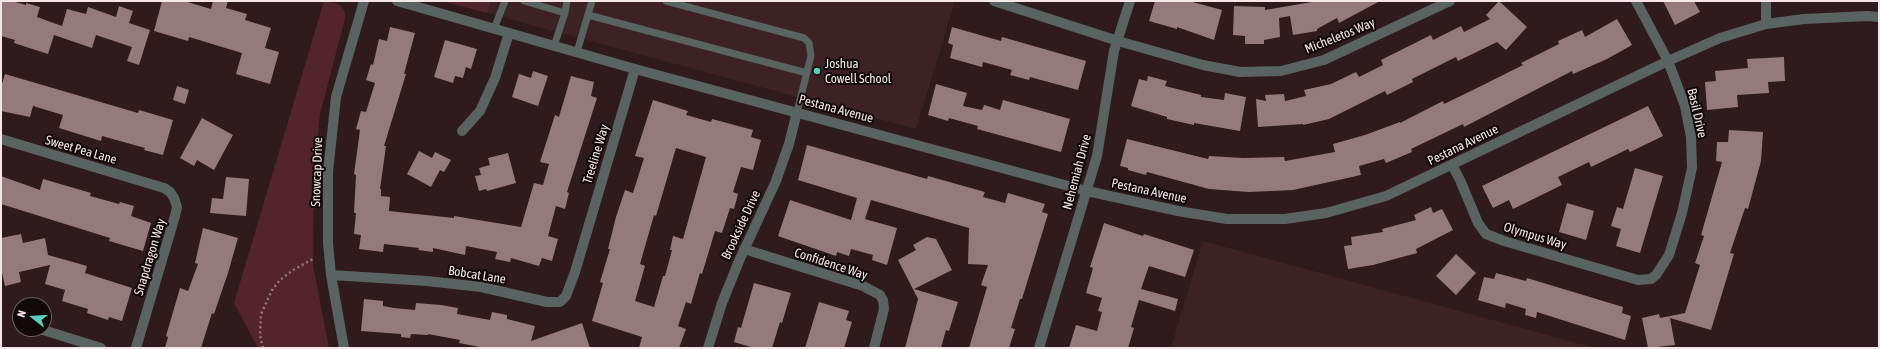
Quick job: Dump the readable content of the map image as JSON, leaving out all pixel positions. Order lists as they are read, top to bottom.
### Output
{
  "streets": {
    "street": [
      "Micheletos Way",
      "Pestana Avenue",
      "Basil Drive",
      "Sweet Pea Lane",
      "Treeline Way",
      "Snowcap Drive",
      "Nehemiah Drive",
      "Brookside Drive",
      "Olympus Way",
      "Snapdragon Way",
      "Confidence Way",
      "Bobcat Lane"
    ]
  },
  "crossings": [
    ["Micheletos Way", "Nehemiah Drive"],
    ["Pestana Avenue", "Basil Drive"],
    ["Pestana Avenue", "Treeline Way"],
    ["Pestana Avenue", "Nehemiah Drive"],
    ["Pestana Avenue", "Brookside Drive"],
    ["Pestana Avenue", "Olympus Way"],
    ["Basil Drive", "Olympus Way"],
    ["Sweet Pea Lane", "Snapdragon Way"],
    ["Treeline Way", "Bobcat Lane"],
    ["Snowcap Drive", "Bobcat Lane"],
    ["Brookside Drive", "Confidence Way"]
  ],
  "places": ["Joshua Cowell School"],
  "north": "left"
}
